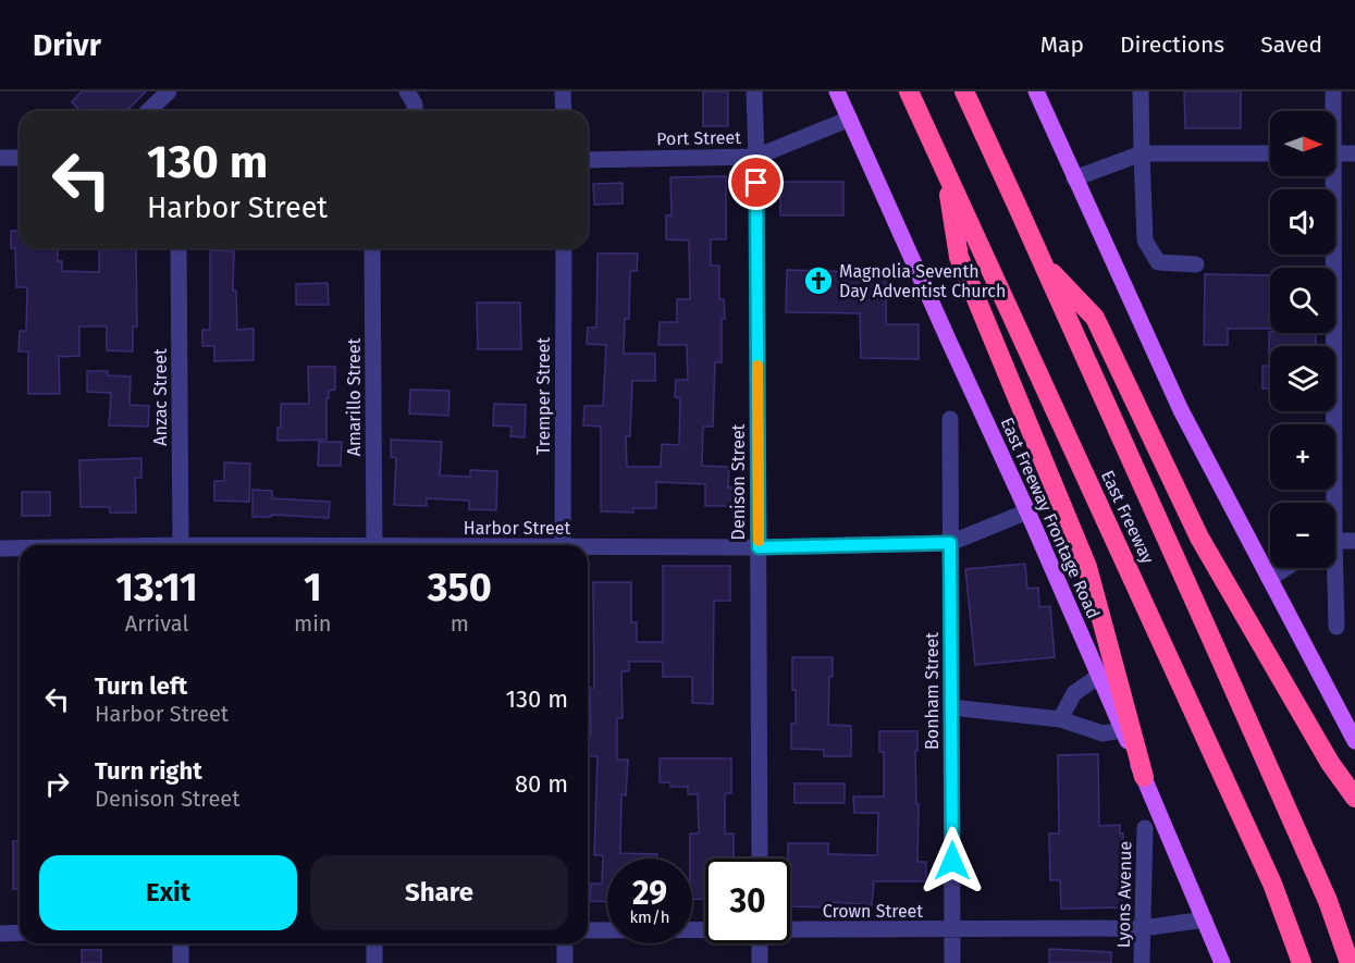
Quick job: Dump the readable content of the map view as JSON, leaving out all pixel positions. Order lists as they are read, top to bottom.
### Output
{
  "streets": {
    "highway": ["East Freeway"],
    "main road": ["East Freeway Frontage Road"],
    "street": [
      "Port Street",
      "Tremper Street",
      "Anzac Street",
      "Amarillo Street",
      "Denison Street",
      "Harbor Street",
      "Bonham Street",
      "Lyons Avenue",
      "Crown Street"
    ]
  },
  "crossings": [
    ["Port Street", "Denison Street"],
    ["Port Street", "East Freeway Frontage Road"],
    ["Denison Street", "Harbor Street"],
    ["East Freeway Frontage Road", "Harbor Street"],
    ["East Freeway Frontage Road", "Crown Street"],
    ["Harbor Street", "Bonham Street"],
    ["Bonham Street", "Crown Street"],
    ["Lyons Avenue", "Crown Street"]
  ],
  "places": {
    "church": ["Magnolia Seventh Day Adventist Church"]
  },
  "north": "right",
  "page": {
    "header": "Drivr",
    "nav": ["Map", "Directions", "Saved"],
    "map_buttons": ["+", "−"],
    "turn": ["130 m", "Harbor Street"],
    "eta": [
      "13:11",
      "Arrival",
      "1",
      "min",
      "350",
      "m"
    ],
    "list": [
      {
        "name": "Turn left",
        "note": "Harbor Street",
        "value": "130 m"
      },
      {
        "name": "Turn right",
        "note": "Denison Street",
        "value": "80 m"
      }
    ],
    "buttons": ["Exit", "Share"],
    "speed": "29 km/h",
    "limit": "30"
  }
}
